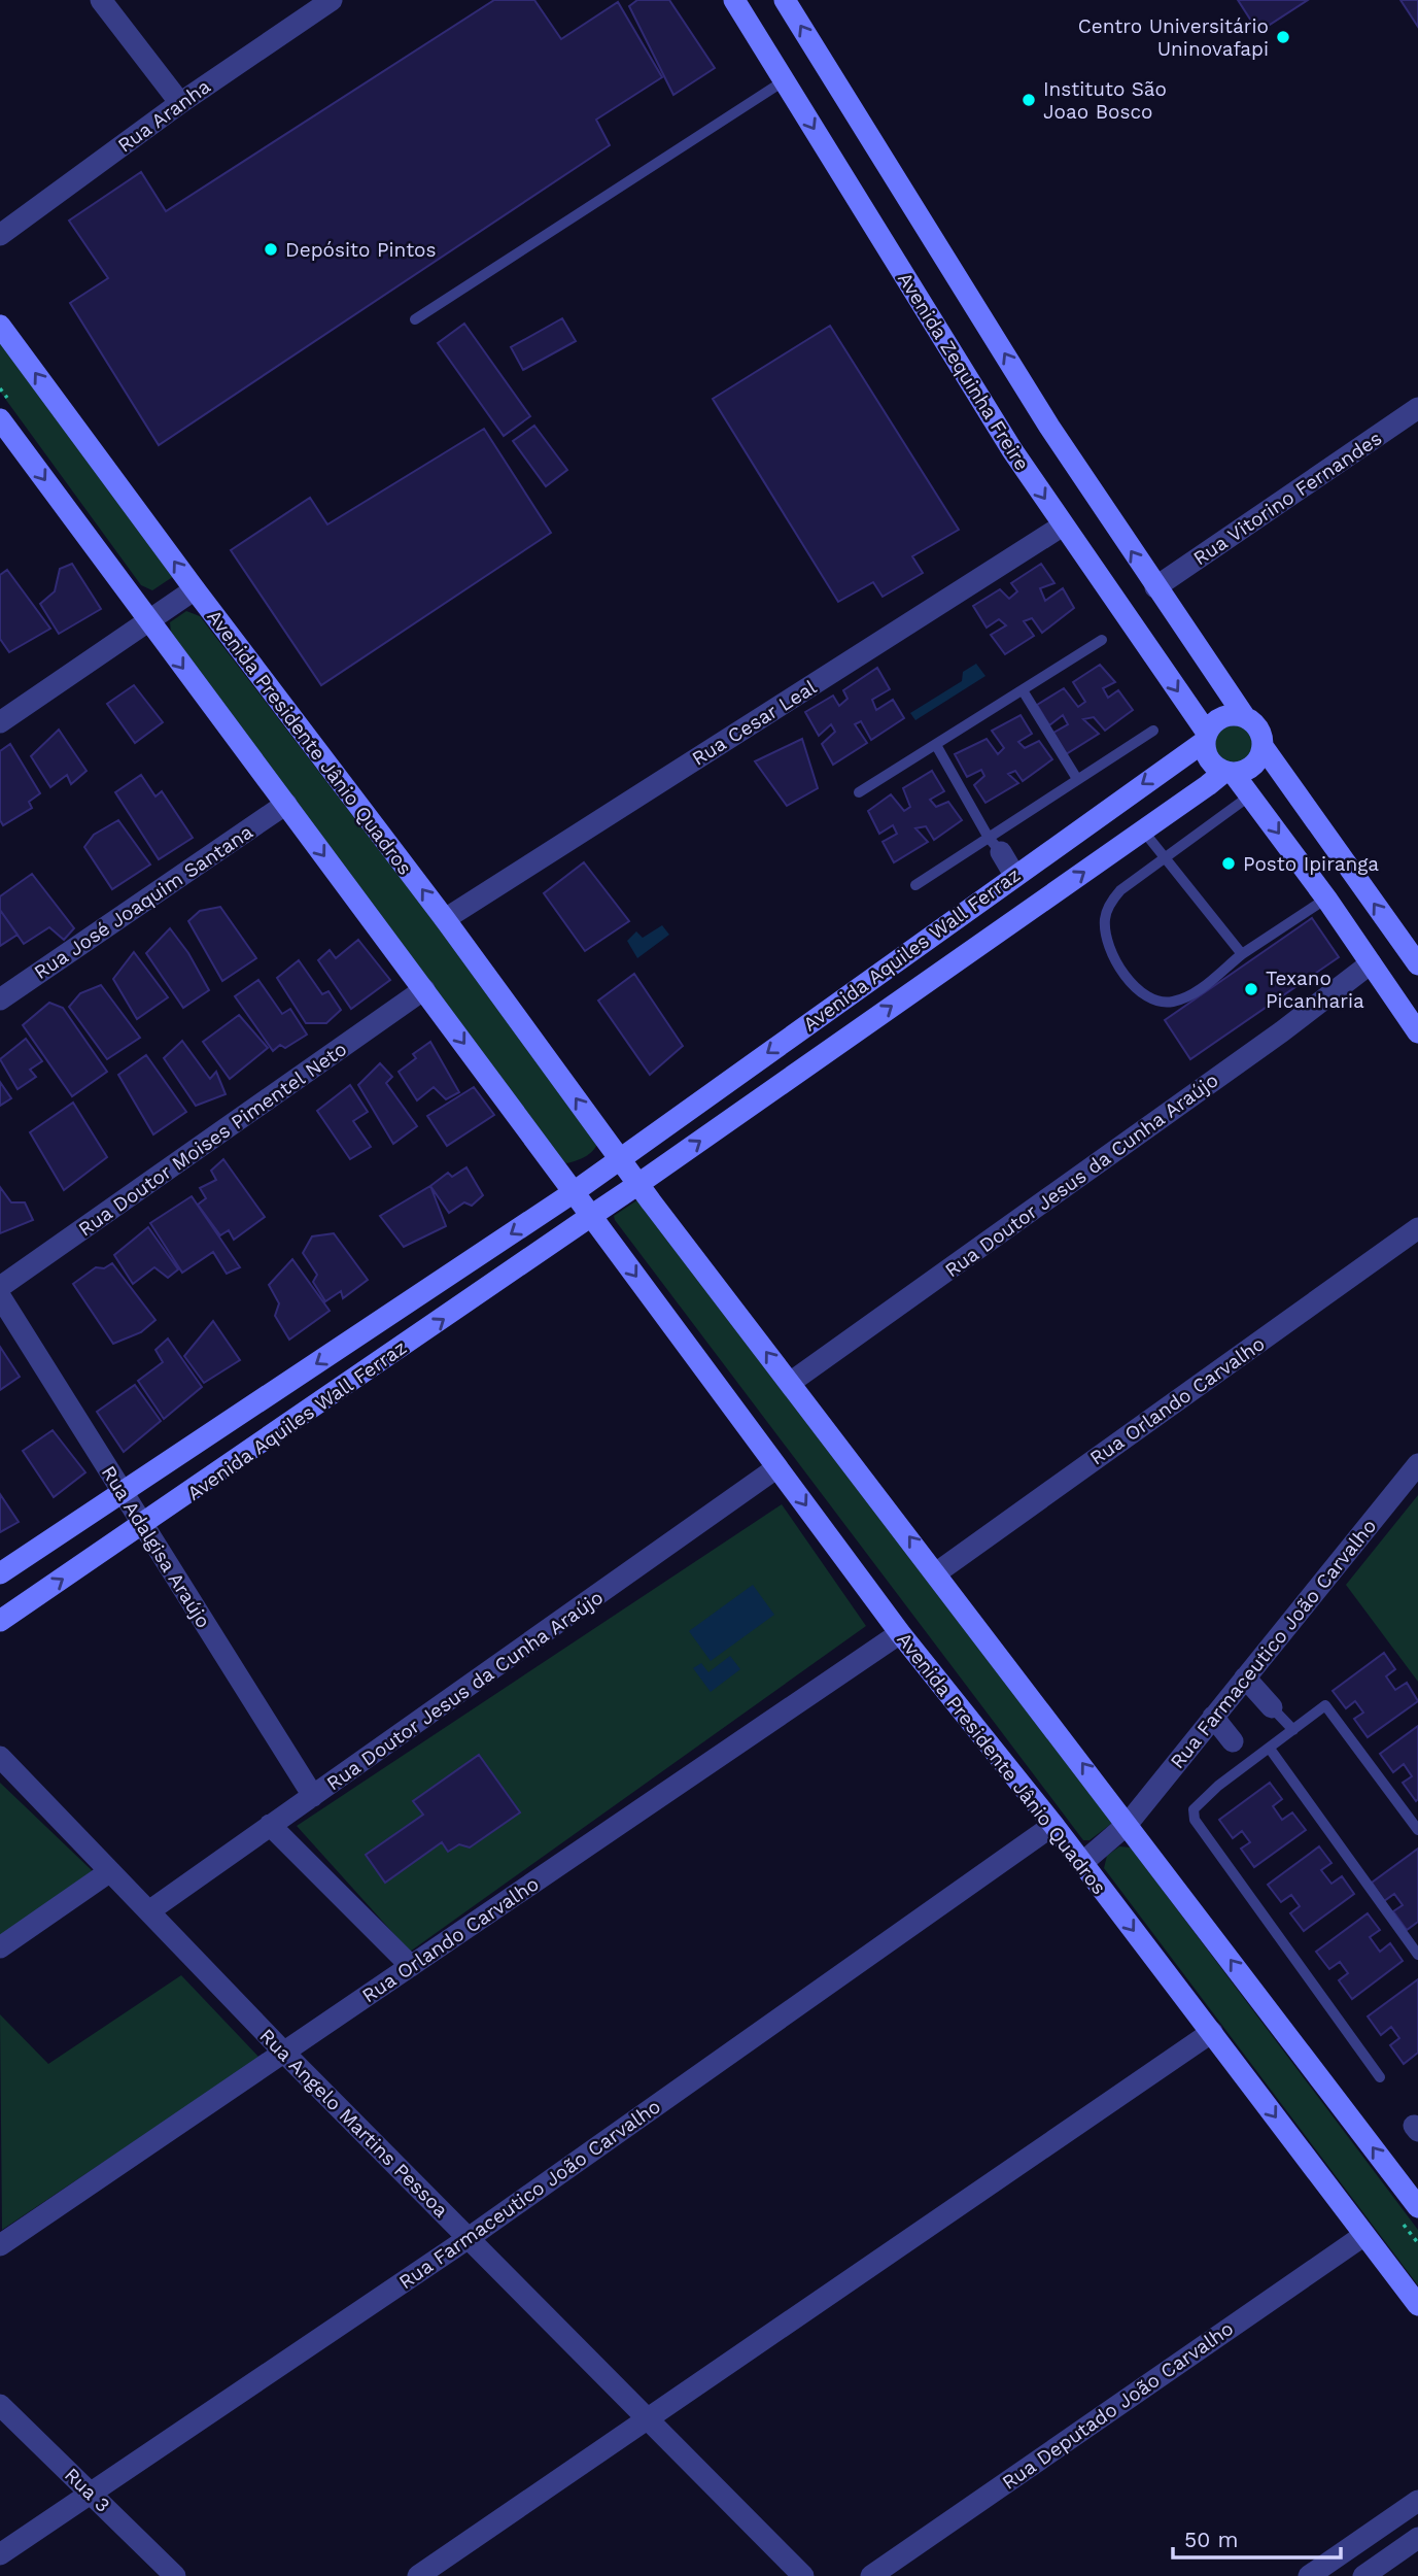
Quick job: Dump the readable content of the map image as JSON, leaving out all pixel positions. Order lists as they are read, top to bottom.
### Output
{
  "streets": {
    "main road": ["Avenida Zequinha Freire", "Avenida Presidente Jânio Quadros", "Avenida Aquiles Wall Ferraz"],
    "street": [
      "Rua Aranha",
      "Rua Vitorino Fernandes",
      "Rua Cesar Leal",
      "Rua José Joaquim Santana",
      "Rua Doutor Moises Pimentel Neto",
      "Rua Doutor Jesus da Cunha Araújo",
      "Rua Orlando Carvalho",
      "Rua Adalgisa Araújo",
      "Rua Farmaceutico João Carvalho",
      "Rua Angelo Martins Pessoa",
      "Rua Deputado João Carvalho",
      "Rua 3"
    ]
  },
  "crossings": [
    ["Avenida Zequinha Freire", "Rua Cesar Leal"],
    ["Avenida Zequinha Freire", "Avenida Aquiles Wall Ferraz"],
    ["Rua Cesar Leal", "Avenida Presidente Jânio Quadros"],
    ["Avenida Presidente Jânio Quadros", "Avenida Aquiles Wall Ferraz"],
    ["Avenida Presidente Jânio Quadros", "Rua Doutor Jesus da Cunha Araújo"],
    ["Avenida Presidente Jânio Quadros", "Rua Orlando Carvalho"],
    ["Avenida Presidente Jânio Quadros", "Rua Farmaceutico João Carvalho"],
    ["Avenida Presidente Jânio Quadros", "Rua Deputado João Carvalho"],
    ["Avenida Aquiles Wall Ferraz", "Rua Adalgisa Araújo"],
    ["Rua Doutor Jesus da Cunha Araújo", "Rua Adalgisa Araújo"],
    ["Rua Doutor Jesus da Cunha Araújo", "Rua Angelo Martins Pessoa"],
    ["Rua Orlando Carvalho", "Rua Angelo Martins Pessoa"],
    ["Rua Farmaceutico João Carvalho", "Rua Angelo Martins Pessoa"],
    ["Rua Farmaceutico João Carvalho", "Rua 3"]
  ],
  "places": [
    "Centro Universitário Uninovafapi",
    "Instituto São Joao Bosco",
    "Depósito Pintos",
    "Posto Ipiranga",
    "Texano Picanharia"
  ],
  "scale_bar": "50 m"
}
